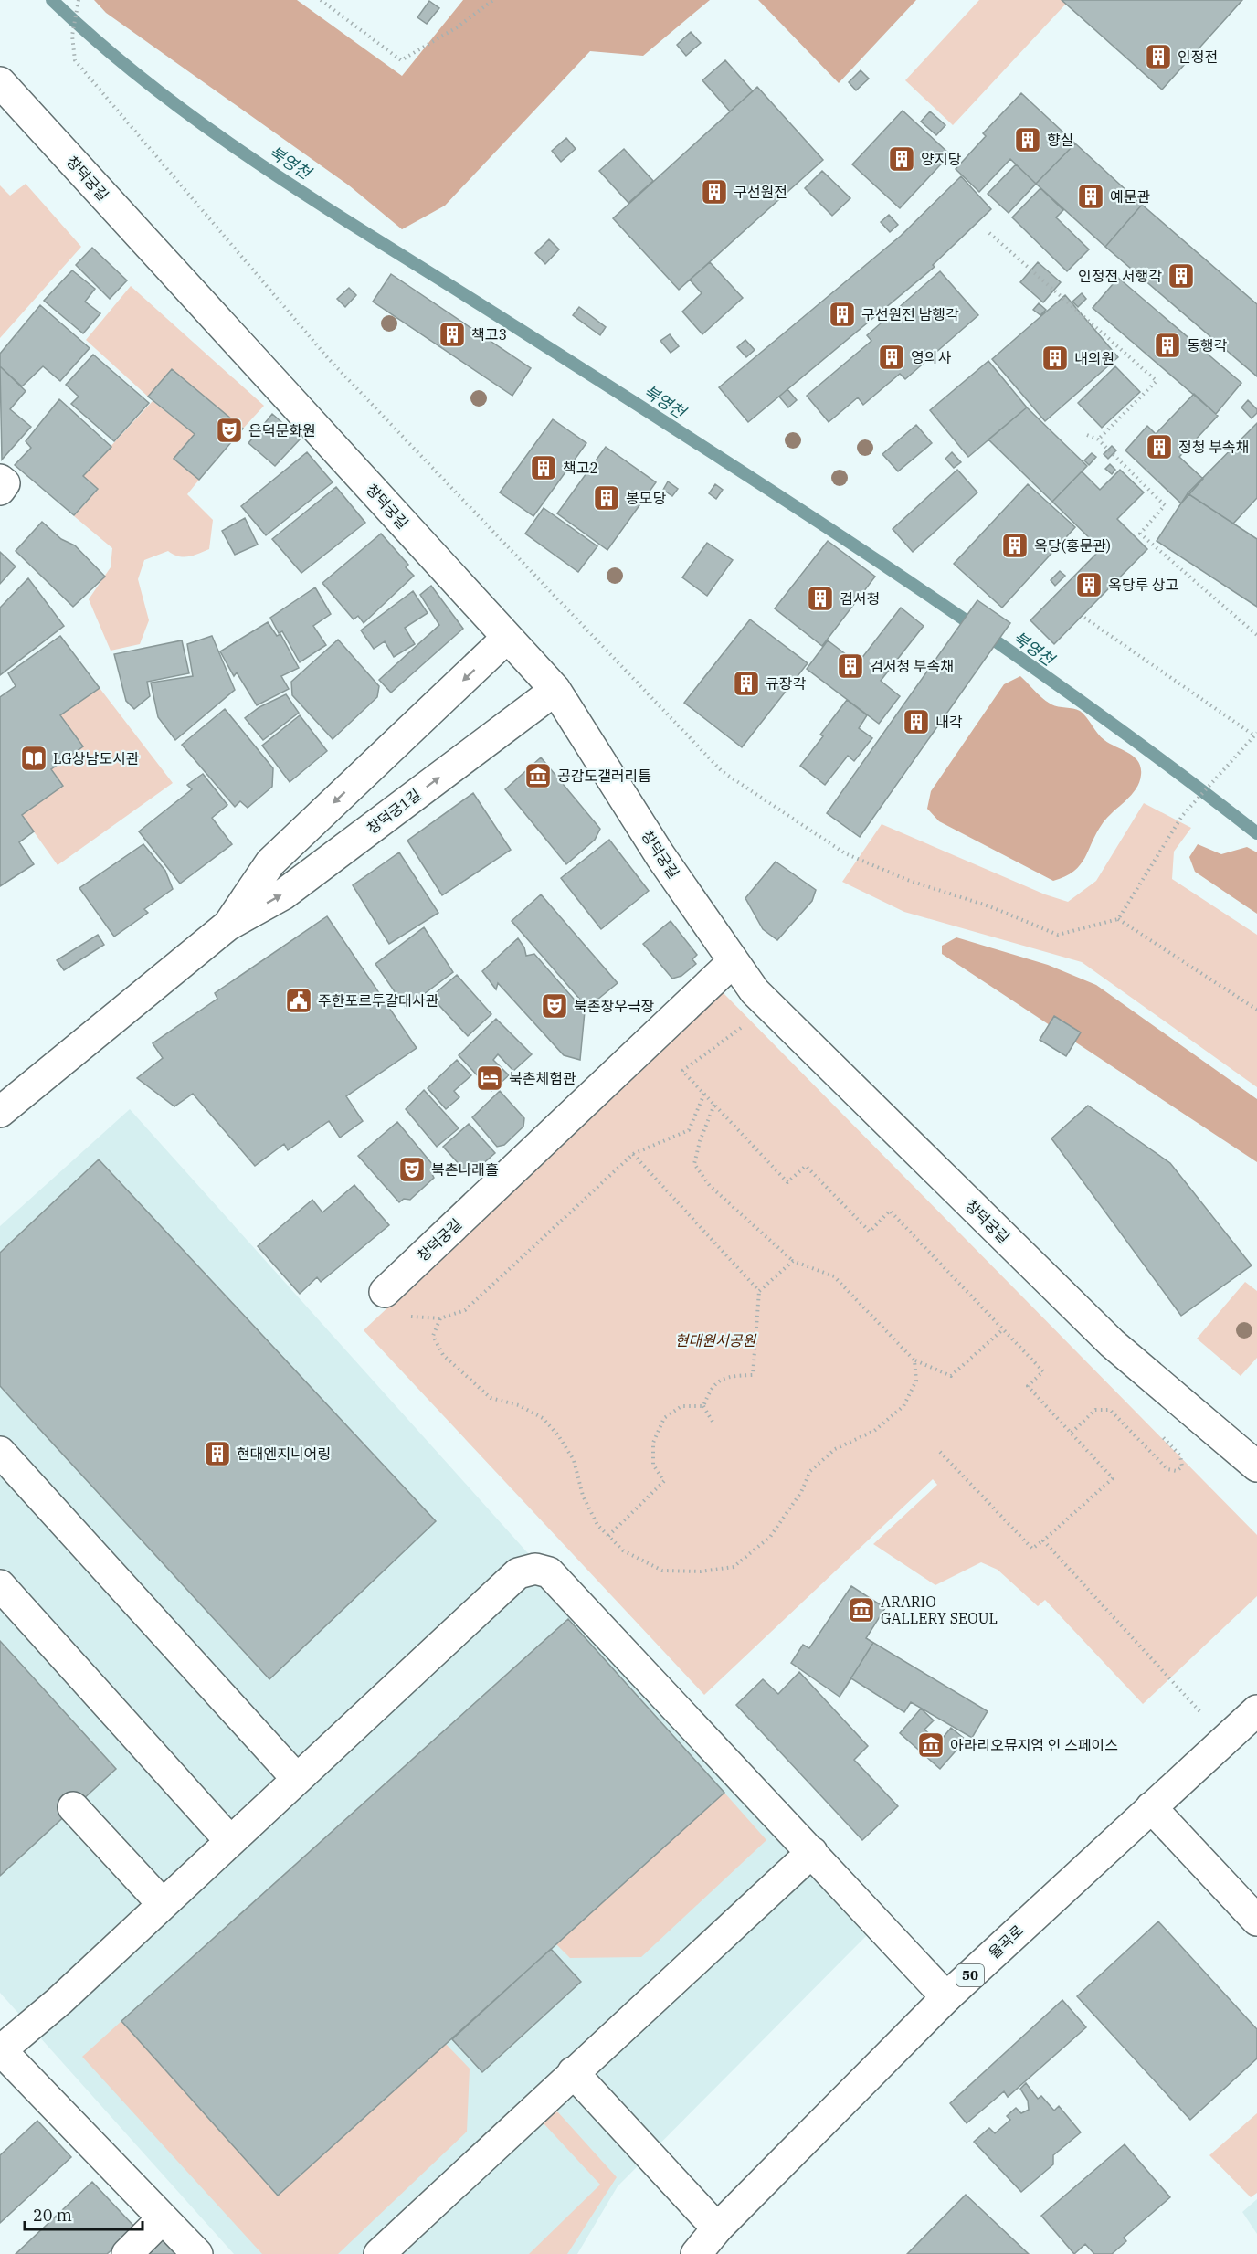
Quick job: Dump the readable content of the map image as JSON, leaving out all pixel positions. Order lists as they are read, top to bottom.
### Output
{
  "streets": {
    "street": [
      "창덕궁길",
      "창덕궁1길",
      "율곡로",
      "50"
    ]
  },
  "crossings": [
    ["창덕궁길", "창덕궁1길"]
  ],
  "water": ["북영천"],
  "parks": ["현대원서공원"],
  "places": {
    "building": [
      "인정전",
      "향실",
      "양지당",
      "구선원전",
      "예문관",
      "인정전 서행각",
      "구선원전 남행각",
      "책고3",
      "동행각",
      "영의사",
      "내의원",
      "정청 부속채",
      "책고2",
      "봉모당",
      "옥당(홍문관)",
      "옥당루 상고",
      "검서청",
      "검서청 부속채",
      "규장각",
      "내각",
      "현대엔지니어링"
    ],
    "theatre": ["은덕문화원", "북촌창우극장", "북촌나래홀"],
    "library": ["LG상남도서관"],
    "museum": ["공감도갤러리틈", "ARARIO GALLERY SEOUL", "아라리오뮤지엄 인 스페이스"],
    "public building": ["주한포르투갈대사관"],
    "hotel": ["북촌체험관"]
  },
  "scale_bar": "20 m"
}
